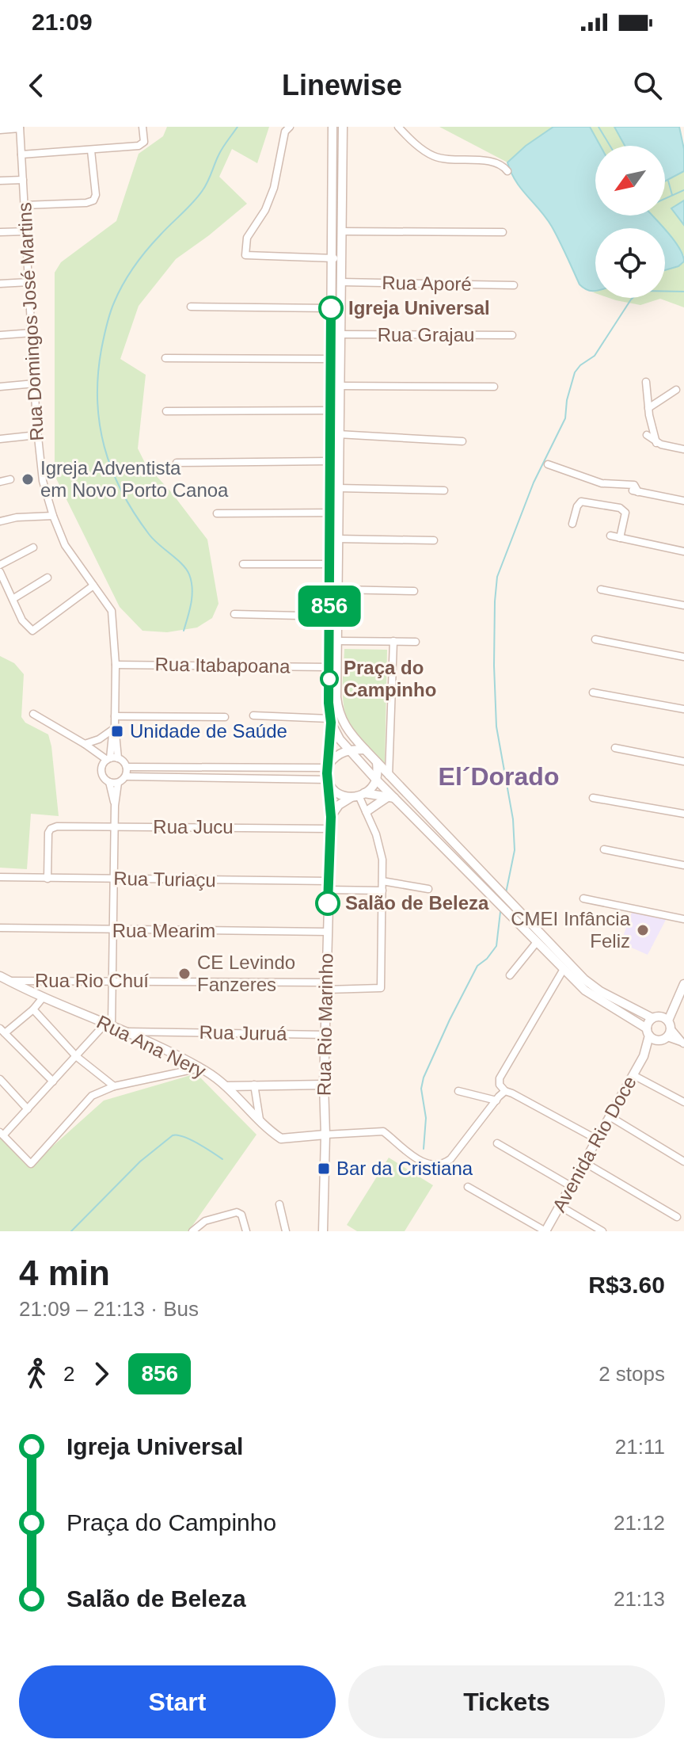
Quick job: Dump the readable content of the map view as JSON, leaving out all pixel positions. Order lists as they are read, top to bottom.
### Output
{
  "streets": {
    "street": [
      "Rua Aporé",
      "Rua Domingos José Martins",
      "Rua Grajau",
      "Rua Itabapoana",
      "Rua Jucu",
      "Rua Turiaçu",
      "Rua Mearim",
      "Rua Rio Chuí",
      "Rua Rio Marinho",
      "Rua Juruá",
      "Rua Ana Nery",
      "Avenida Rio Doce"
    ]
  },
  "crossings": [
    ["Rua Domingos José Martins", "Rua Itabapoana"],
    ["Rua Jucu", "Rua Turiaçu"],
    ["Rua Jucu", "Rua Rio Marinho"],
    ["Rua Turiaçu", "Rua Rio Chuí"],
    ["Rua Turiaçu", "Rua Rio Marinho"],
    ["Rua Mearim", "Rua Rio Marinho"],
    ["Rua Rio Chuí", "Rua Rio Marinho"],
    ["Rua Rio Chuí", "Rua Ana Nery"],
    ["Rua Rio Marinho", "Rua Juruá"],
    ["Rua Rio Marinho", "Rua Ana Nery"],
    ["Rua Juruá", "Rua Ana Nery"]
  ],
  "districts": ["El´Dorado"],
  "places": {
    "other": [
      "Igreja Universal",
      "Igreja Adventista em Novo Porto Canoa",
      "Praça do Campinho",
      "Salão de Beleza",
      "CMEI Infância Feliz",
      "CE Levindo Fanzeres"
    ],
    "transit": ["Unidade de Saúde", "Bar da Cristiana"]
  },
  "lines": ["bus line 856"],
  "north": "bottom left",
  "page": {
    "status": "21:09",
    "header": "Linewise",
    "on_map": "856",
    "heading": ["4 min", "21:09 – 21:13 · Bus", "R$3.60"],
    "legs": ["2", "856", "2 stops"],
    "list": [
      {
        "name": "Igreja Universal",
        "value": "21:11"
      },
      {
        "name": "Praça do Campinho",
        "value": "21:12"
      },
      {
        "name": "Salão de Beleza",
        "value": "21:13"
      }
    ],
    "buttons": ["Start", "Tickets"]
  }
}
